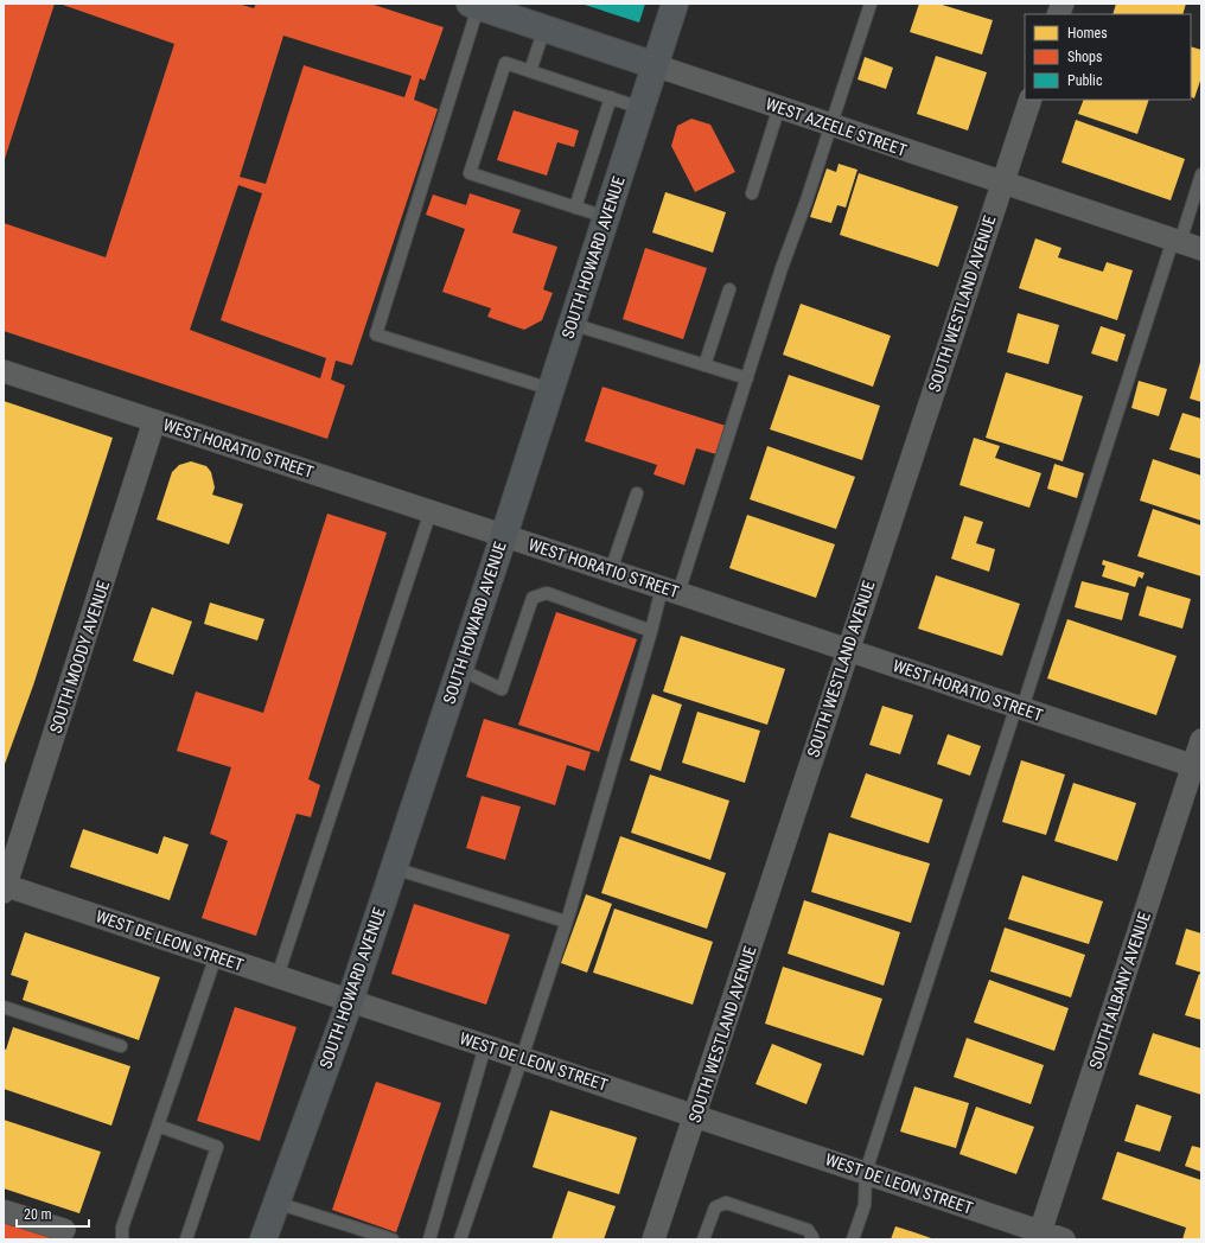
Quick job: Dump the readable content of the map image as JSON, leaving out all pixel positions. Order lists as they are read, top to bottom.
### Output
{
  "streets": {
    "main road": ["WEST AZEELE STREET", "SOUTH HOWARD AVENUE"],
    "street": [
      "SOUTH WESTLAND AVENUE",
      "WEST HORATIO STREET",
      "SOUTH MOODY AVENUE",
      "WEST DE LEON STREET",
      "SOUTH ALBANY AVENUE"
    ]
  },
  "crossings": [
    ["WEST AZEELE STREET", "SOUTH HOWARD AVENUE"],
    ["WEST AZEELE STREET", "SOUTH WESTLAND AVENUE"],
    ["SOUTH HOWARD AVENUE", "WEST HORATIO STREET"],
    ["SOUTH HOWARD AVENUE", "WEST DE LEON STREET"],
    ["SOUTH WESTLAND AVENUE", "WEST HORATIO STREET"],
    ["SOUTH WESTLAND AVENUE", "WEST DE LEON STREET"],
    ["WEST HORATIO STREET", "SOUTH MOODY AVENUE"],
    ["WEST HORATIO STREET", "SOUTH ALBANY AVENUE"],
    ["SOUTH MOODY AVENUE", "WEST DE LEON STREET"],
    ["WEST DE LEON STREET", "SOUTH ALBANY AVENUE"]
  ],
  "legend": ["Homes", "Shops", "Public"],
  "scale_bar": "20 m"
}
